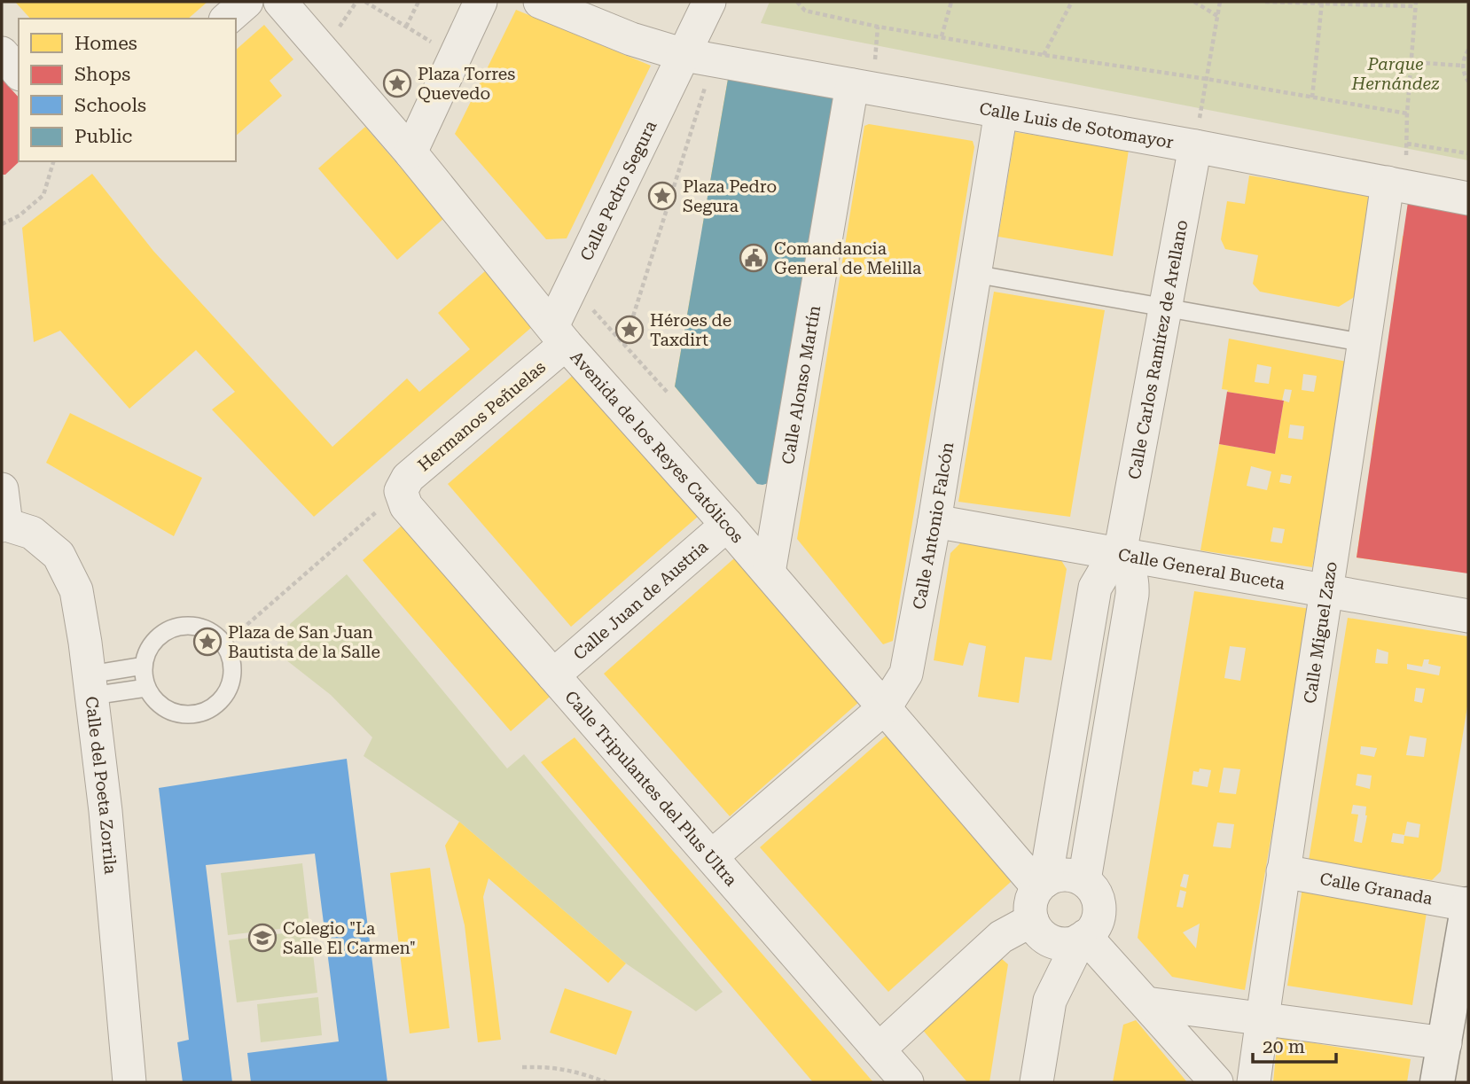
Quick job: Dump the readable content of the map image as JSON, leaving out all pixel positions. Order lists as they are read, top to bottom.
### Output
{
  "streets": {
    "street": [
      "Calle Luis de Sotomayor",
      "Calle Pedro Segura",
      "Calle Carlos Ramírez de Arellano",
      "Calle Alonso Martín",
      "Hermanos Peñuelas",
      "Avenida de los Reyes Católicos",
      "Calle Antonio Falcón",
      "Calle General Buceta",
      "Calle Juan de Austria",
      "Calle Miguel Zazo",
      "Calle del Poeta Zorrila",
      "Calle Tripulantes del Plus Ultra",
      "Calle Granada"
    ]
  },
  "crossings": [
    ["Calle Luis de Sotomayor", "Calle Pedro Segura"],
    ["Calle Luis de Sotomayor", "Calle Carlos Ramírez de Arellano"],
    ["Calle Luis de Sotomayor", "Calle Alonso Martín"],
    ["Calle Luis de Sotomayor", "Calle Antonio Falcón"],
    ["Calle Luis de Sotomayor", "Calle Miguel Zazo"],
    ["Calle Pedro Segura", "Hermanos Peñuelas"],
    ["Calle Pedro Segura", "Avenida de los Reyes Católicos"],
    ["Calle Carlos Ramírez de Arellano", "Avenida de los Reyes Católicos"],
    ["Calle Carlos Ramírez de Arellano", "Calle General Buceta"],
    ["Calle Alonso Martín", "Avenida de los Reyes Católicos"],
    ["Hermanos Peñuelas", "Avenida de los Reyes Católicos"],
    ["Hermanos Peñuelas", "Calle Tripulantes del Plus Ultra"],
    ["Avenida de los Reyes Católicos", "Calle Antonio Falcón"],
    ["Avenida de los Reyes Católicos", "Calle Juan de Austria"],
    ["Calle Antonio Falcón", "Calle General Buceta"],
    ["Calle Antonio Falcón", "Calle Tripulantes del Plus Ultra"],
    ["Calle General Buceta", "Calle Miguel Zazo"],
    ["Calle Juan de Austria", "Calle Tripulantes del Plus Ultra"],
    ["Calle Miguel Zazo", "Calle Granada"]
  ],
  "parks": ["Parque Hernández"],
  "places": {
    "place": [
      "Plaza Torres Quevedo",
      "Plaza Pedro Segura",
      "Héroes de Taxdirt",
      "Plaza de San Juan Bautista de la Salle"
    ],
    "public building": ["Comandancia General de Melilla"],
    "school or university": ["Colegio \"La Salle El Carmen\""]
  },
  "legend": [
    "Homes",
    "Shops",
    "Schools",
    "Public"
  ],
  "scale_bar": "20 m"
}
